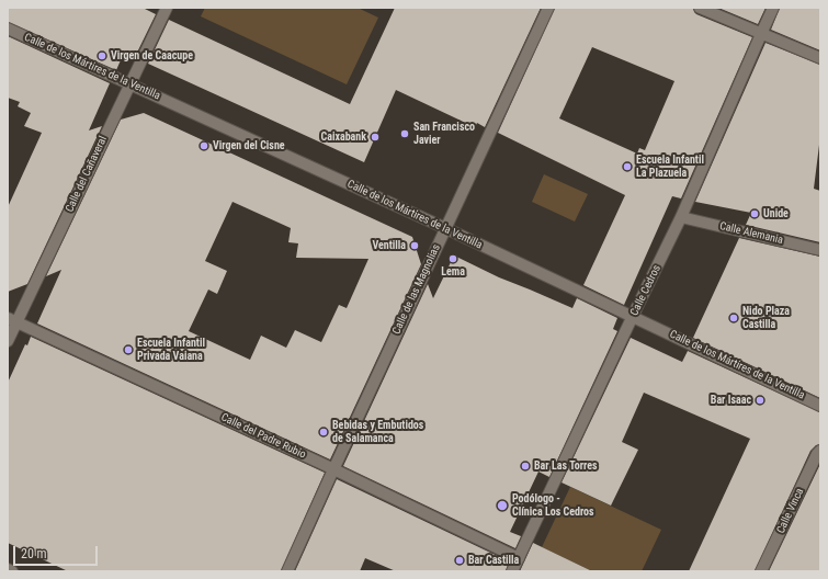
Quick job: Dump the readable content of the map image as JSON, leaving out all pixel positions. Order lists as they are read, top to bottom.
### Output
{
  "streets": {
    "street": [
      "Calle de los Mártires de la Ventilla",
      "Calle del Cañaveral",
      "Calle Alemania",
      "Calle de las Magnolias",
      "Calle Cedros",
      "Calle del Padre Rubio",
      "Calle Vinca"
    ]
  },
  "crossings": [
    ["Calle de los Mártires de la Ventilla", "Calle del Cañaveral"],
    ["Calle de los Mártires de la Ventilla", "Calle de las Magnolias"],
    ["Calle de los Mártires de la Ventilla", "Calle Cedros"],
    ["Calle del Cañaveral", "Calle del Padre Rubio"],
    ["Calle Alemania", "Calle Cedros"],
    ["Calle de las Magnolias", "Calle del Padre Rubio"],
    ["Calle Cedros", "Calle del Padre Rubio"]
  ],
  "places": [
    "Virgen de Caacupe",
    "San Francisco Javier",
    "Caixabank",
    "Virgen del Cisne",
    "Escuela Infantil La Plazuela",
    "Unide",
    "Ventilla",
    "Lema",
    "Nido Plaza Castilla",
    "Escuela Infantil Privada Vaiana",
    "Bar Isaac",
    "Bebidas y Embutidos de Salamanca",
    "Bar Las Torres",
    "Podólogo - Clínica Los Cedros",
    "Bar Castilla"
  ],
  "scale_bar": "20 m"
}
